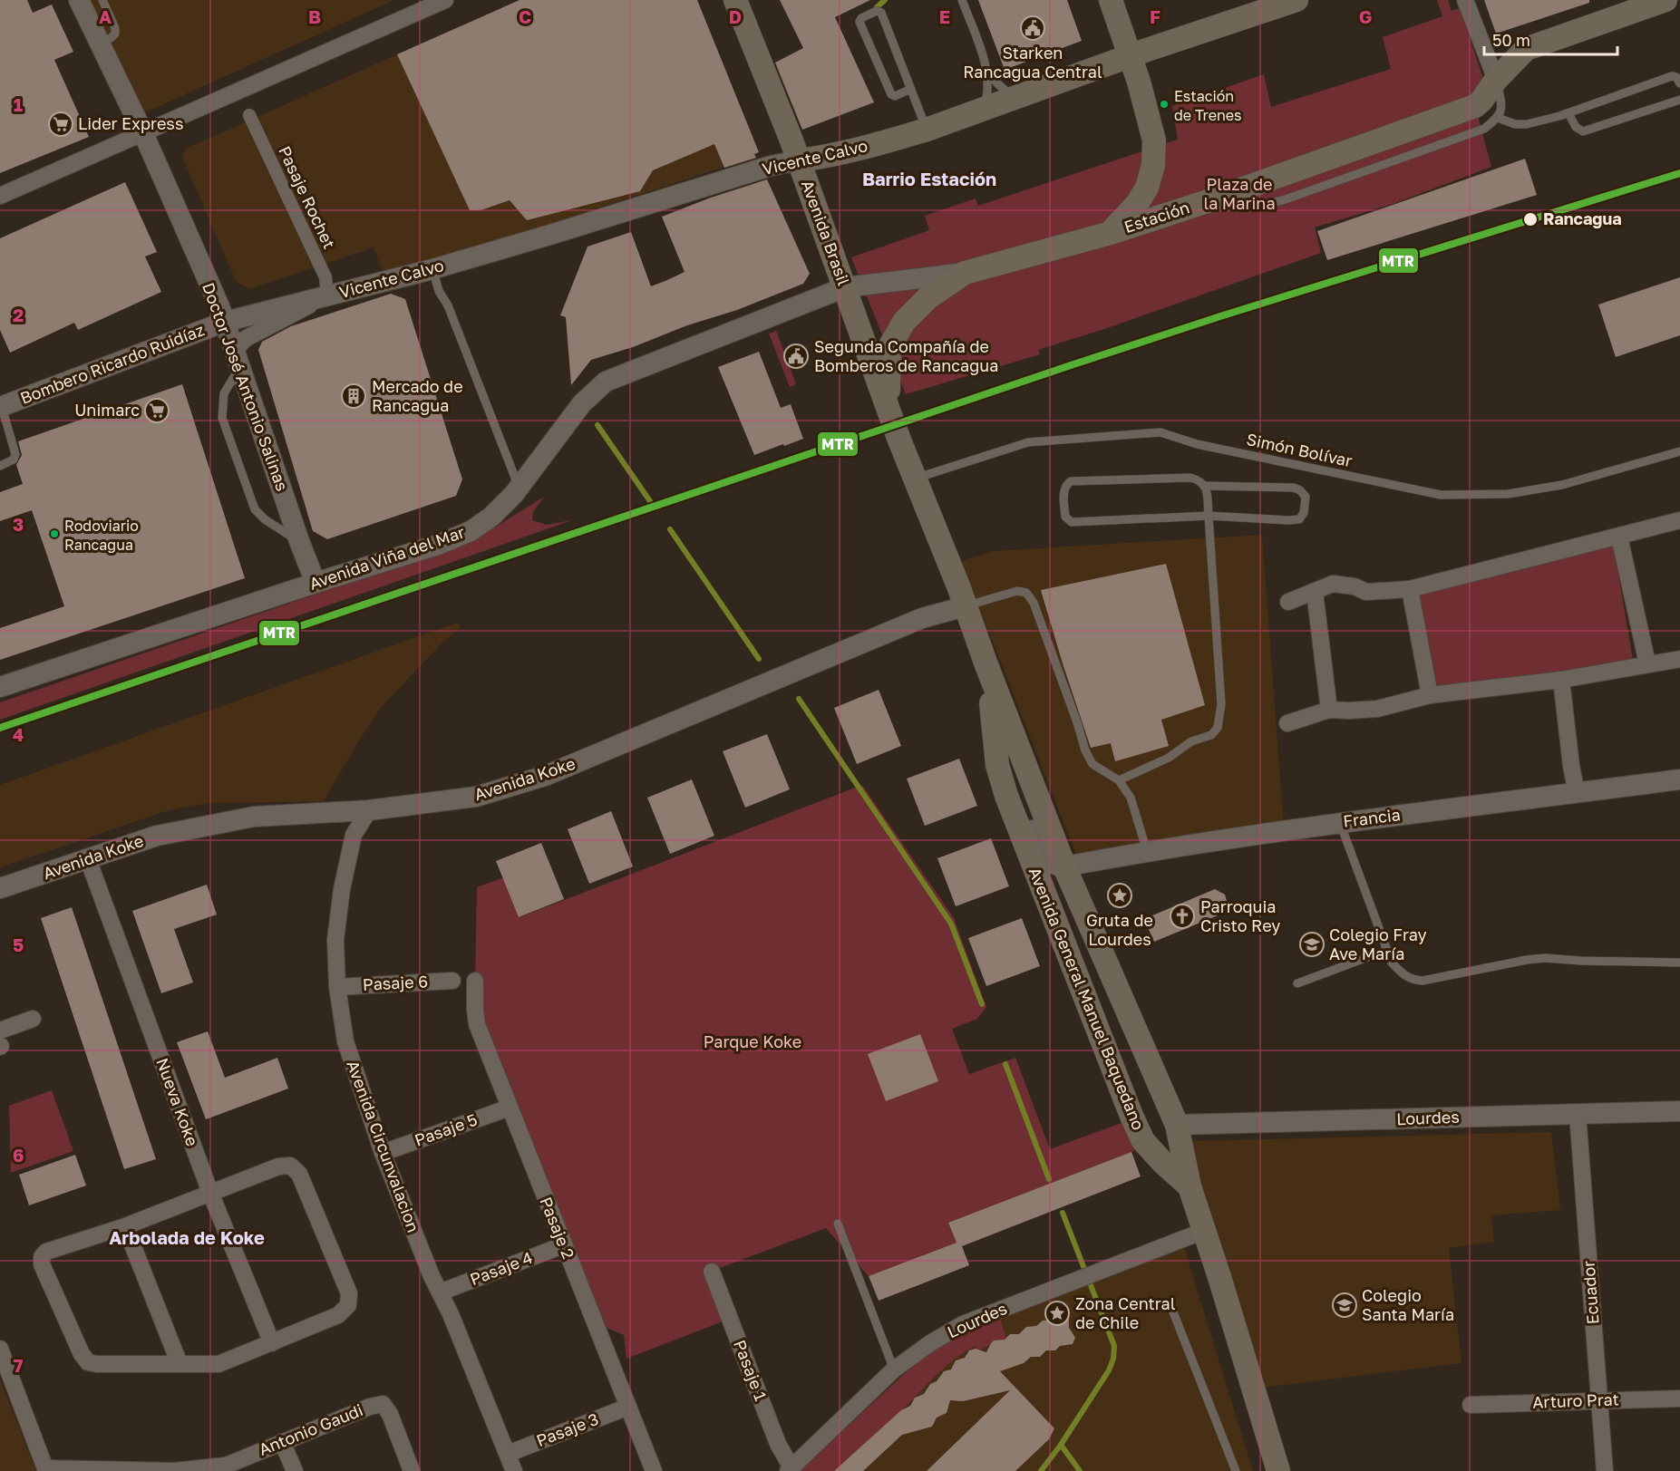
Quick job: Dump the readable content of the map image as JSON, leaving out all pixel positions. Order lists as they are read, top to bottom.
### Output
{
  "streets": {
    "main road": [
      "Vicente Calvo",
      "Estación",
      "Avenida Brasil",
      "Avenida General Manuel Baquedano"
    ],
    "street": [
      "Pasaje Rochet",
      "Bombero Ricardo Ruidíaz",
      "Doctor José Antonio Salinas",
      "Avenida Viña del Mar",
      "Avenida Koke",
      "Francia",
      "Pasaje 6",
      "Nueva Koke",
      "Lourdes",
      "Pasaje 5",
      "Avenida Circunvalacion",
      "Pasaje 2",
      "Pasaje 4",
      "Ecuador",
      "Pasaje 1",
      "Arturo Prat",
      "Antonio Gaudi",
      "Pasaje 3"
    ],
    "lane": ["Simón Bolívar"]
  },
  "crossings": [
    ["Vicente Calvo", "Pasaje Rochet"],
    ["Vicente Calvo", "Avenida Brasil"],
    ["Vicente Calvo", "Bombero Ricardo Ruidíaz"],
    ["Vicente Calvo", "Doctor José Antonio Salinas"],
    ["Estación", "Avenida Brasil"],
    ["Estación", "Avenida Viña del Mar"],
    ["Estación", "Avenida General Manuel Baquedano"],
    ["Avenida Brasil", "Avenida Viña del Mar"],
    ["Avenida Brasil", "Avenida General Manuel Baquedano"],
    ["Bombero Ricardo Ruidíaz", "Doctor José Antonio Salinas"],
    ["Doctor José Antonio Salinas", "Avenida Viña del Mar"],
    ["Simón Bolívar", "Avenida General Manuel Baquedano"],
    ["Avenida Koke", "Avenida General Manuel Baquedano"],
    ["Avenida Koke", "Nueva Koke"],
    ["Avenida Koke", "Avenida Circunvalacion"],
    ["Francia", "Avenida General Manuel Baquedano"],
    ["Pasaje 6", "Avenida Circunvalacion"],
    ["Avenida General Manuel Baquedano", "Lourdes"],
    ["Lourdes", "Ecuador"],
    ["Lourdes", "Pasaje 1"],
    ["Pasaje 5", "Avenida Circunvalacion"],
    ["Pasaje 5", "Pasaje 2"],
    ["Avenida Circunvalacion", "Pasaje 4"],
    ["Avenida Circunvalacion", "Pasaje 3"],
    ["Pasaje 2", "Pasaje 4"],
    ["Pasaje 2", "Pasaje 3"],
    ["Ecuador", "Arturo Prat"]
  ],
  "districts": ["Barrio Estación", "Arbolada de Koke"],
  "parks": ["Plaza de la Marina", "Parque Koke"],
  "places": {
    "public building": ["Starken Rancagua Central", "Segunda Compañía de Bomberos de Rancagua"],
    "other": ["Estación de Trenes", "Rancagua", "Rodoviario Rancagua"],
    "supermarket": ["Lider Express", "Unimarc"],
    "building": ["Mercado de Rancagua"],
    "place": ["Gruta de Lourdes", "Zona Central de Chile"],
    "church": ["Parroquia Cristo Rey"],
    "school or university": ["Colegio Fray Ave María", "Colegio Santa María"]
  },
  "lines": ["transit line MTR"],
  "scale_bar": "50 m",
  "grid": {
    "columns": [
      "A",
      "B",
      "C",
      "D",
      "E",
      "F",
      "G"
    ],
    "rows": [
      "1",
      "2",
      "3",
      "4",
      "5",
      "6",
      "7"
    ]
  }
}
